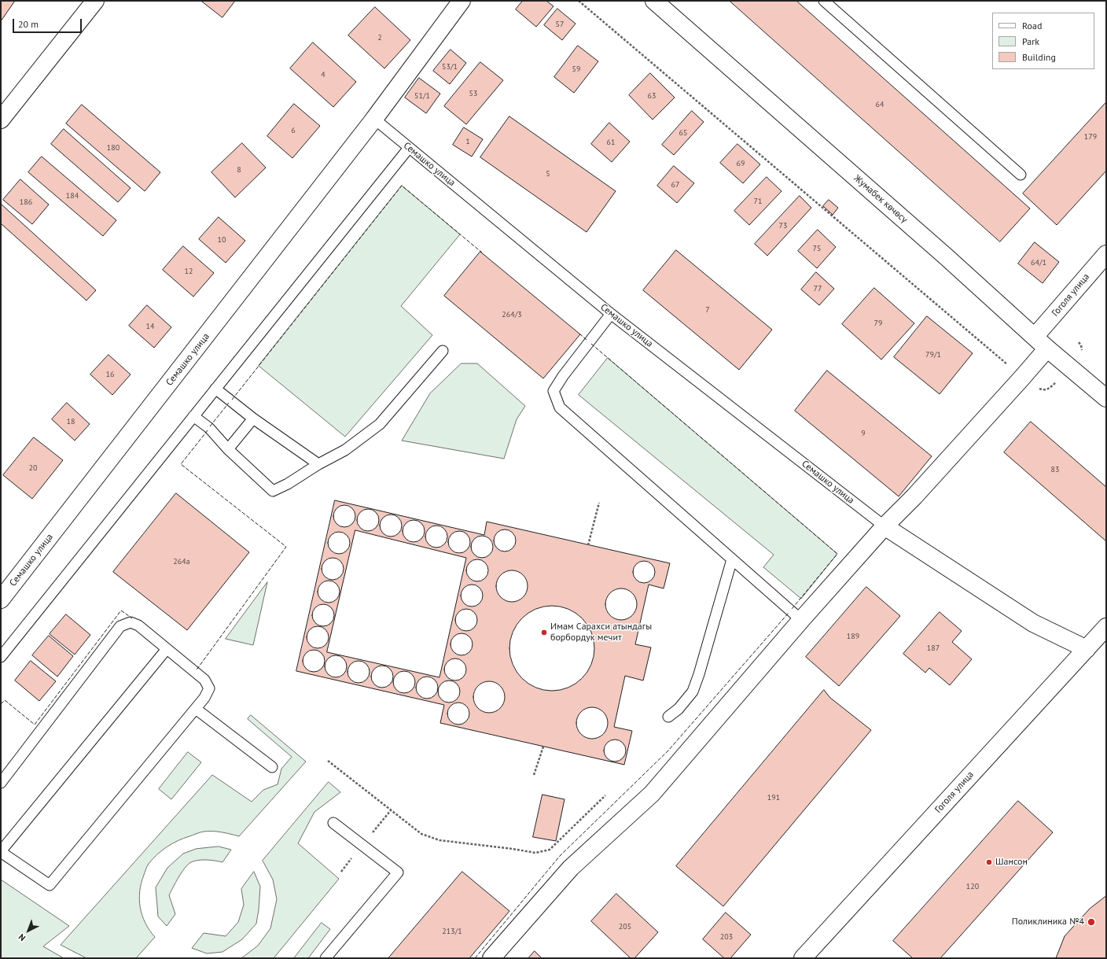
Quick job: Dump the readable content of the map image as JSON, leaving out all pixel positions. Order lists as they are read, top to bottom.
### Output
{
  "streets": {
    "street": ["Семашко улица", "Жумабек көчөсү", "Гоголя улица"]
  },
  "crossings": [
    ["Жумабек көчөсү", "Гоголя улица"]
  ],
  "places": ["Имам Сарахси атындагы борбордук мечит", "Шансон", "Поликлиника №4"],
  "house_numbers": [
    "57",
    "2",
    "53/1",
    "59",
    "4",
    "53",
    "51/1",
    "63",
    "64",
    "6",
    "65",
    "179",
    "1",
    "61",
    "180",
    "69",
    "8",
    "5",
    "67",
    "184",
    "71",
    "186",
    "73",
    "10",
    "75",
    "64/1",
    "12",
    "77",
    "7",
    "264/3",
    "79",
    "14",
    "79/1",
    "16",
    "18",
    "9",
    "20",
    "83",
    "264a",
    "189",
    "187",
    "191",
    "120",
    "205",
    "213/1",
    "203"
  ],
  "legend": ["Road", "Park", "Building"],
  "scale_bar": "20 m",
  "north": "bottom left"
}
